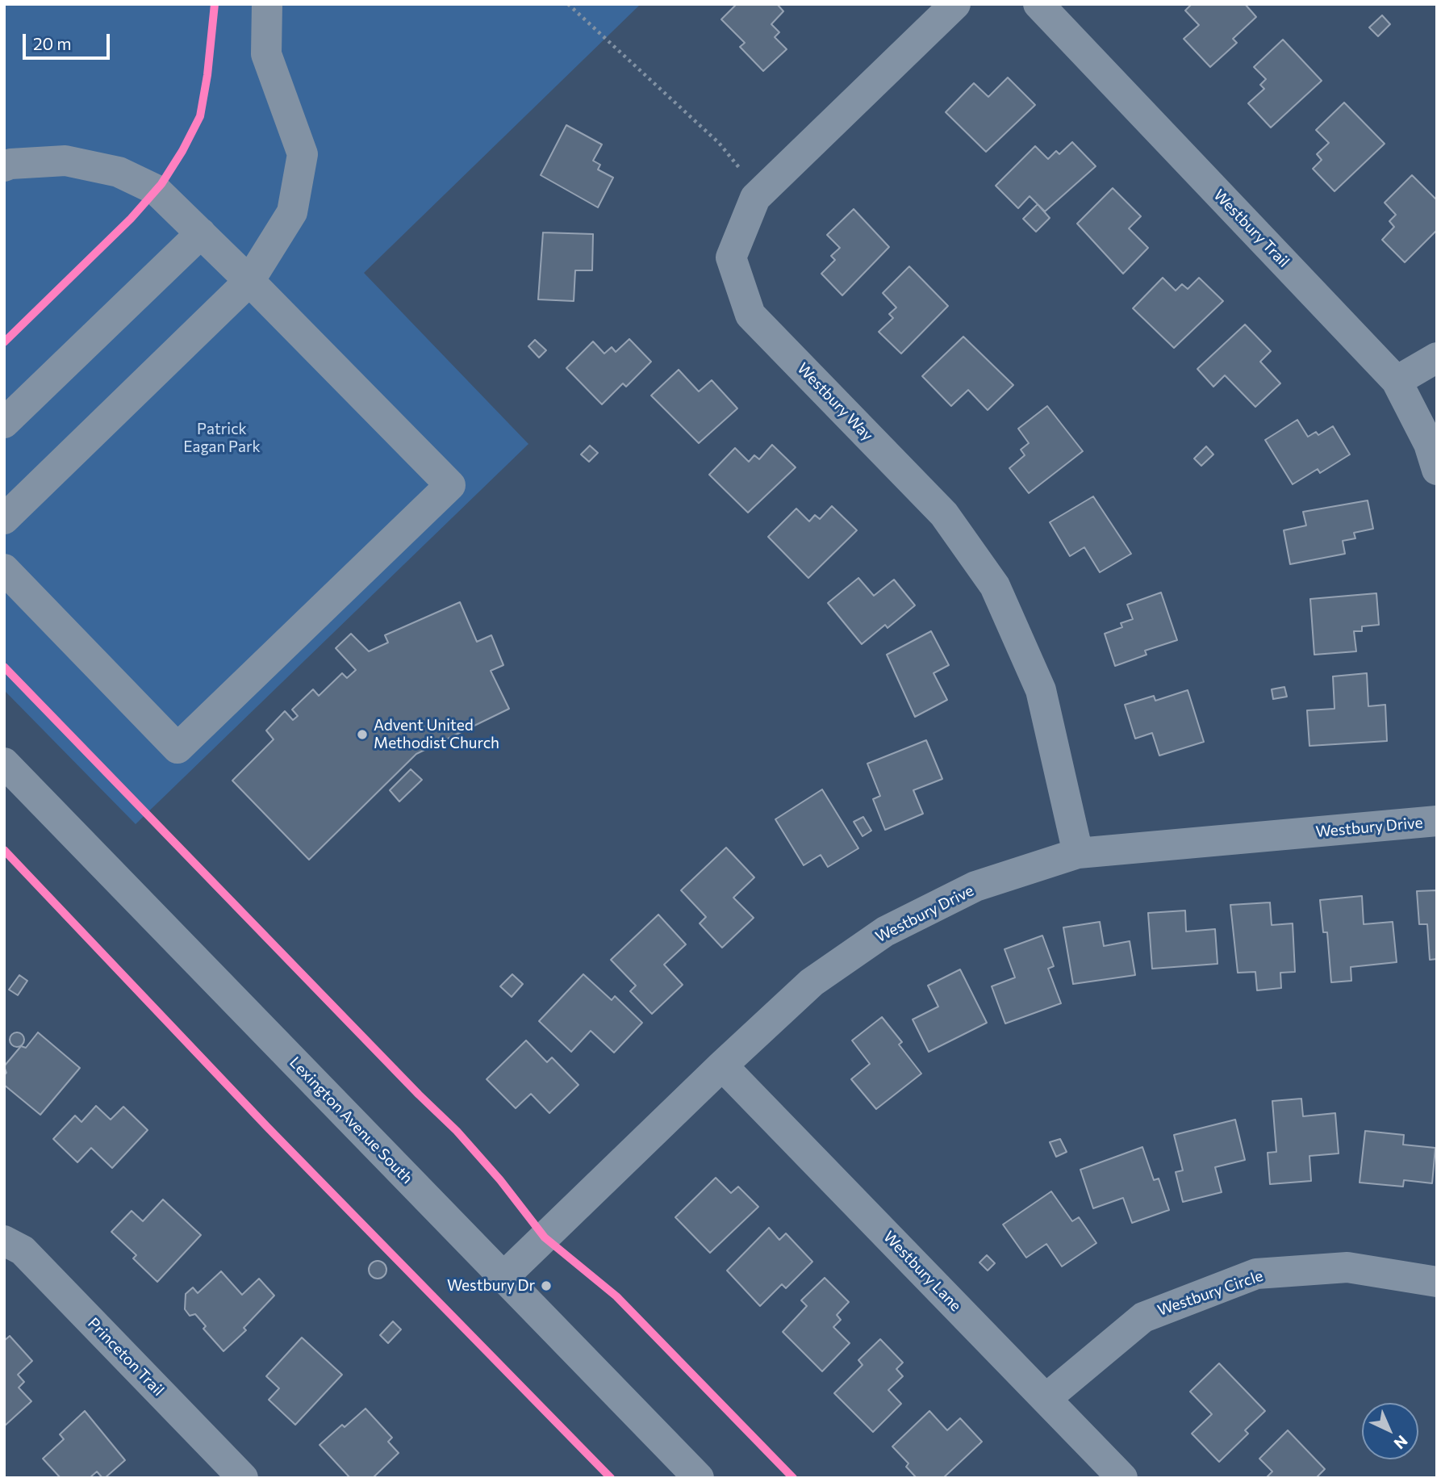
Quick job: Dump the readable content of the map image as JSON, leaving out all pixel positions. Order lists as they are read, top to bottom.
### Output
{
  "streets": {
    "street": [
      "Westbury Trail",
      "Westbury Way",
      "Westbury Drive",
      "Lexington Avenue South",
      "Westbury Lane",
      "Westbury Circle",
      "Princeton Trail"
    ]
  },
  "crossings": [
    ["Westbury Way", "Westbury Drive"],
    ["Westbury Drive", "Lexington Avenue South"],
    ["Westbury Drive", "Westbury Lane"],
    ["Westbury Lane", "Westbury Circle"]
  ],
  "parks": ["Patrick Eagan Park"],
  "places": ["Advent United Methodist Church", "Westbury Dr"],
  "scale_bar": "20 m",
  "north": "bottom right"
}
